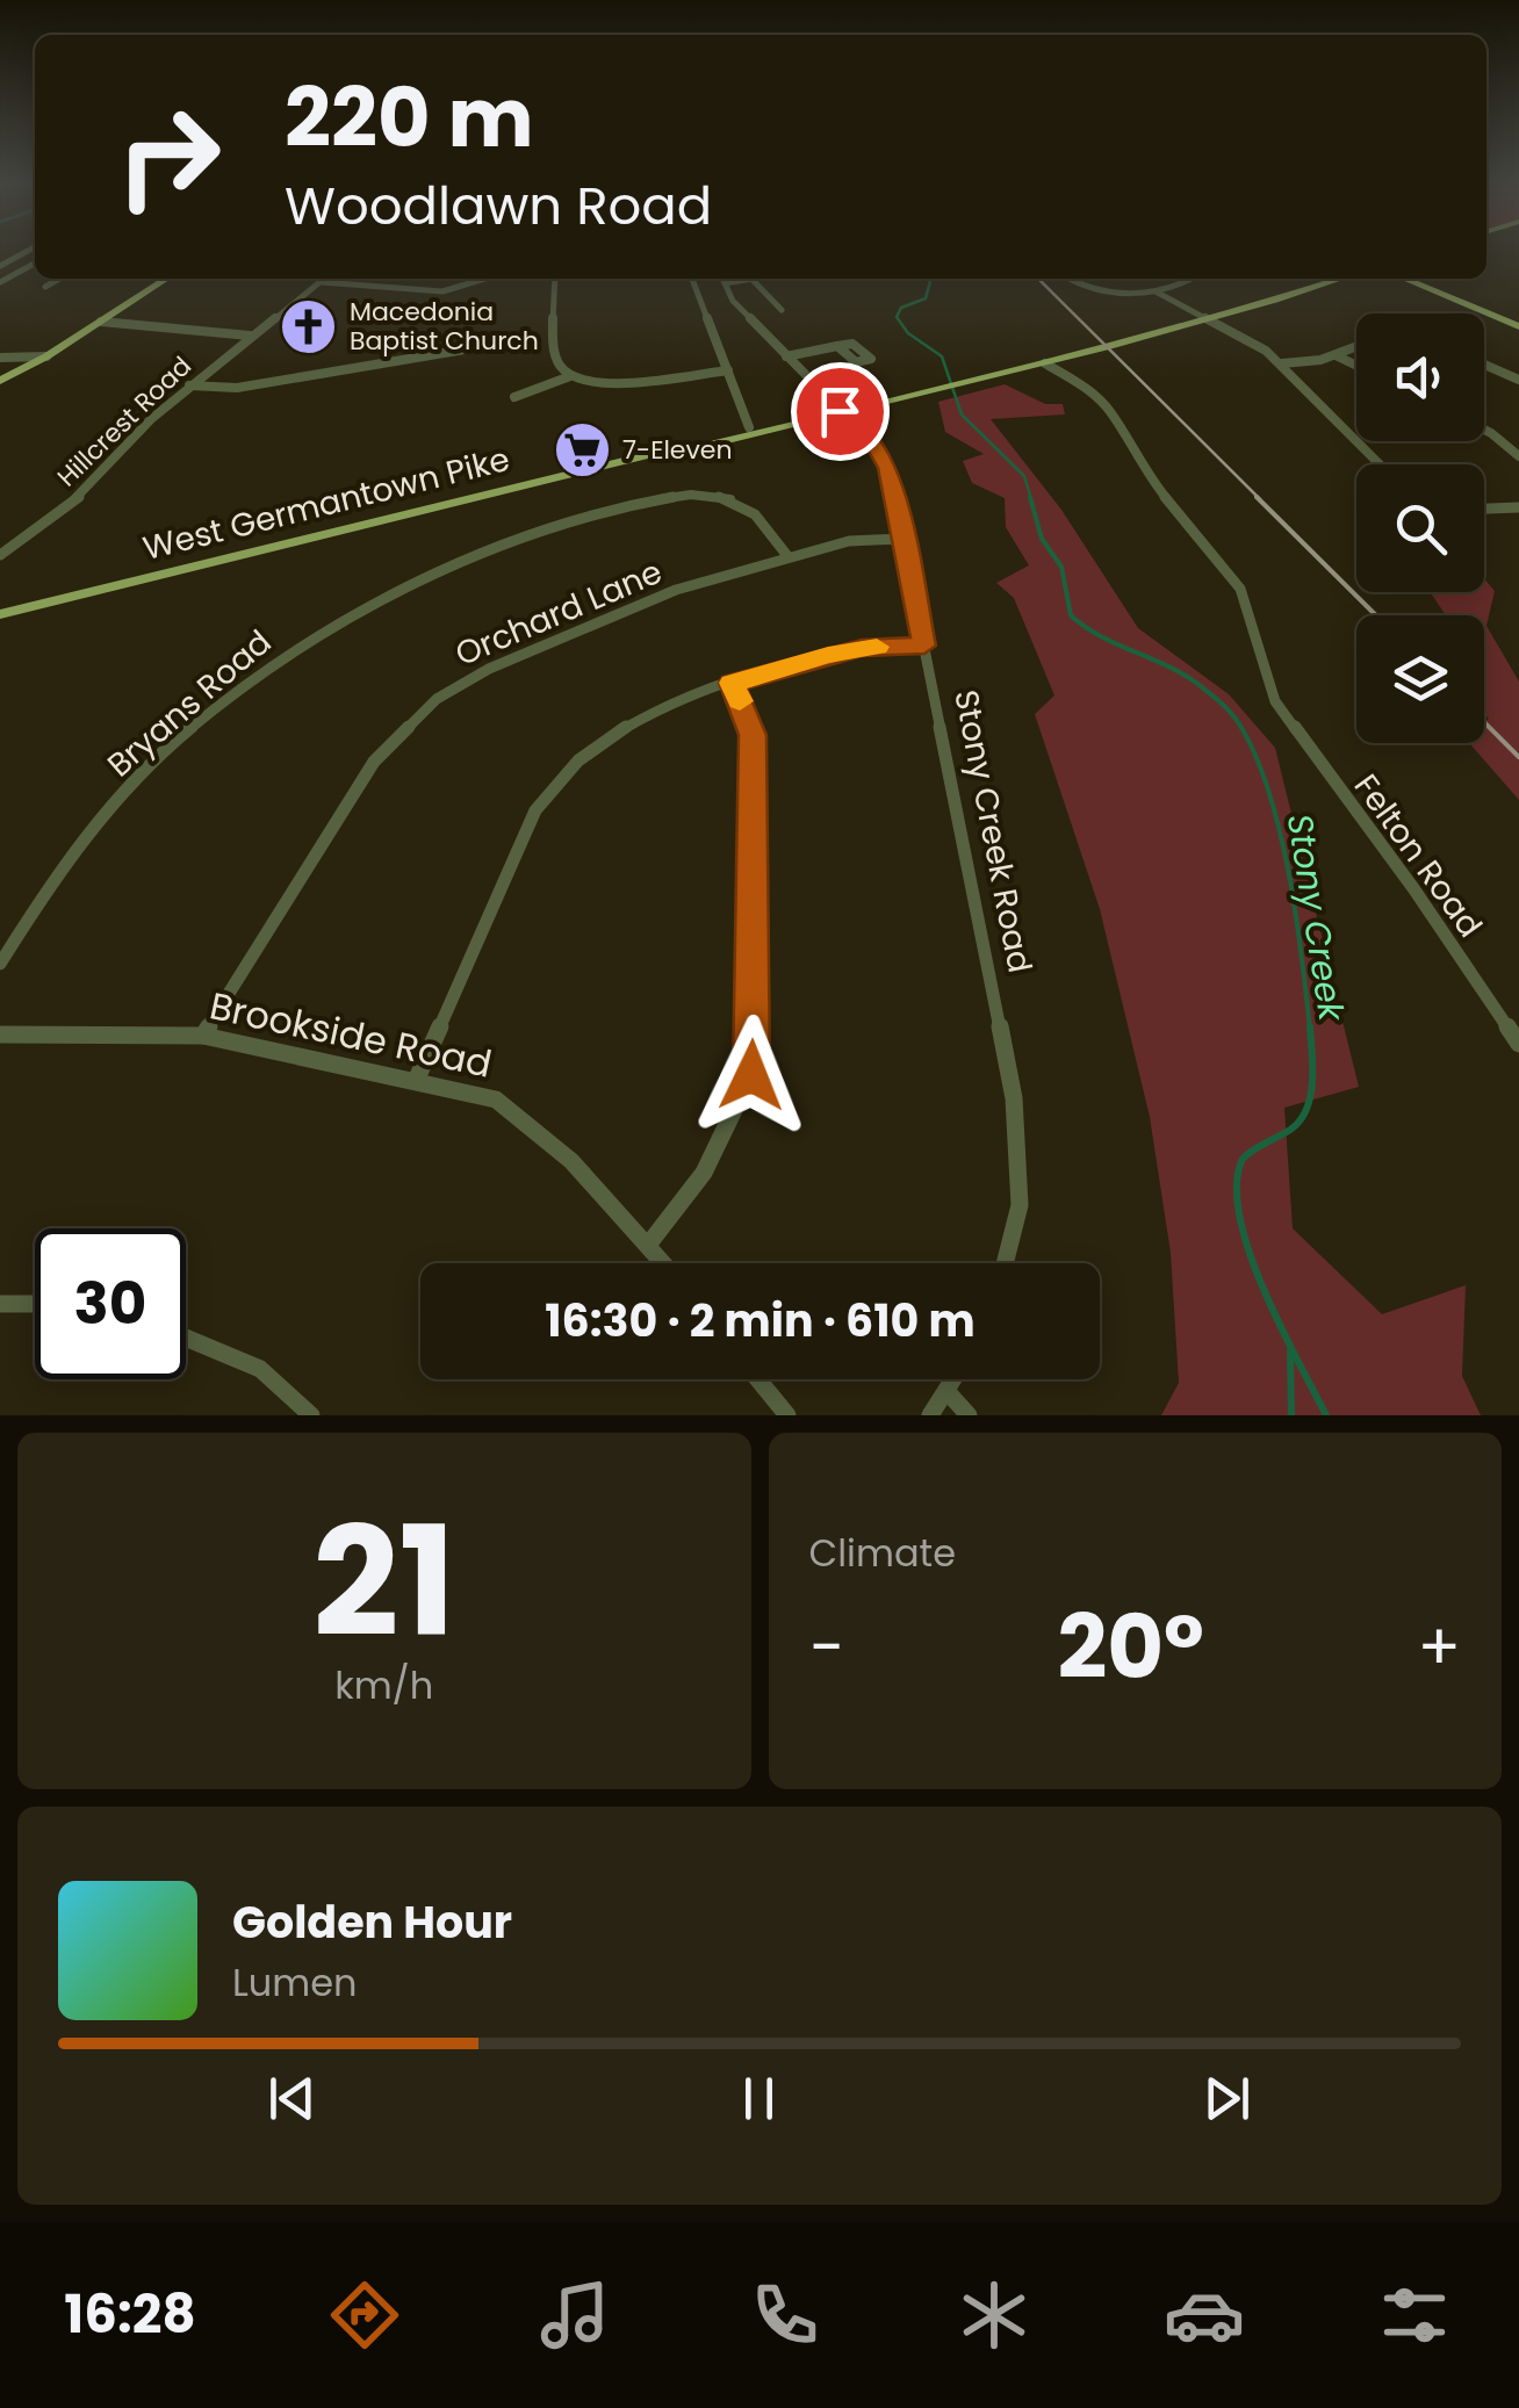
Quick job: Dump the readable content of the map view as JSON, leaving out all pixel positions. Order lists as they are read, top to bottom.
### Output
{
  "streets": {
    "main road": ["West Germantown Pike"],
    "street": [
      "Hillcrest Road",
      "Orchard Lane",
      "Bryans Road",
      "Stony Creek Road",
      "Felton Road",
      "Brookside Road"
    ]
  },
  "crossings": [
    ["West Germantown Pike", "Stony Creek Road"],
    ["West Germantown Pike", "Felton Road"],
    ["Orchard Lane", "Bryans Road"],
    ["Orchard Lane", "Stony Creek Road"],
    ["Orchard Lane", "Brookside Road"]
  ],
  "water": ["Stony Creek"],
  "places": {
    "church": ["Macedonia Baptist Church"],
    "supermarket": ["7-Eleven"]
  },
  "page": {
    "turn": ["220 m", "Woodlawn Road"],
    "limit": "30",
    "trip": "16:30 · 2 min · 610 m",
    "tile": [
      ["21", "km/h"],
      "Climate"
    ],
    "heat": ["−", "20°", "+"],
    "song": ["Golden Hour", "Lumen"],
    "tabs": "16:28"
  }
}
